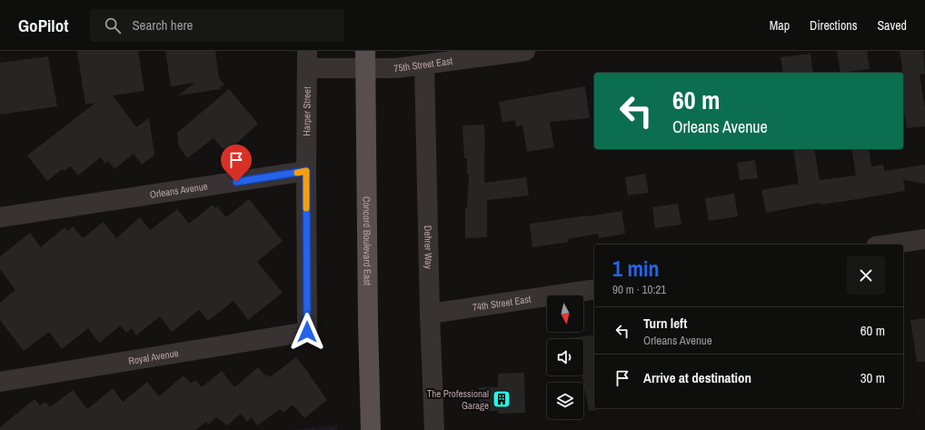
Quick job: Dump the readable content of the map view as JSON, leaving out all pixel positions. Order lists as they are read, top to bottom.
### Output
{
  "streets": {
    "main road": ["Concord Boulevard East"],
    "street": [
      "75th Street East",
      "Harper Street",
      "Orleans Avenue",
      "Dehrer Way",
      "74th Street East",
      "Royal Avenue"
    ]
  },
  "crossings": [
    ["75th Street East", "Harper Street"],
    ["75th Street East", "Concord Boulevard East"],
    ["75th Street East", "Dehrer Way"],
    ["Harper Street", "Orleans Avenue"],
    ["Harper Street", "Royal Avenue"],
    ["Orleans Avenue", "Royal Avenue"],
    ["Dehrer Way", "74th Street East"]
  ],
  "places": {
    "building": ["The Professional Garage"]
  },
  "north": "bottom",
  "page": {
    "header": "GoPilot",
    "search": "Search here",
    "nav": ["Map", "Directions", "Saved"],
    "turn": ["60 m", "Orleans Avenue"],
    "heading": ["1 min", "90 m · 10:21"],
    "list": [
      {
        "name": "Turn left",
        "note": "Orleans Avenue",
        "value": "60 m"
      },
      {
        "name": "Arrive at destination",
        "value": "30 m"
      }
    ]
  }
}
